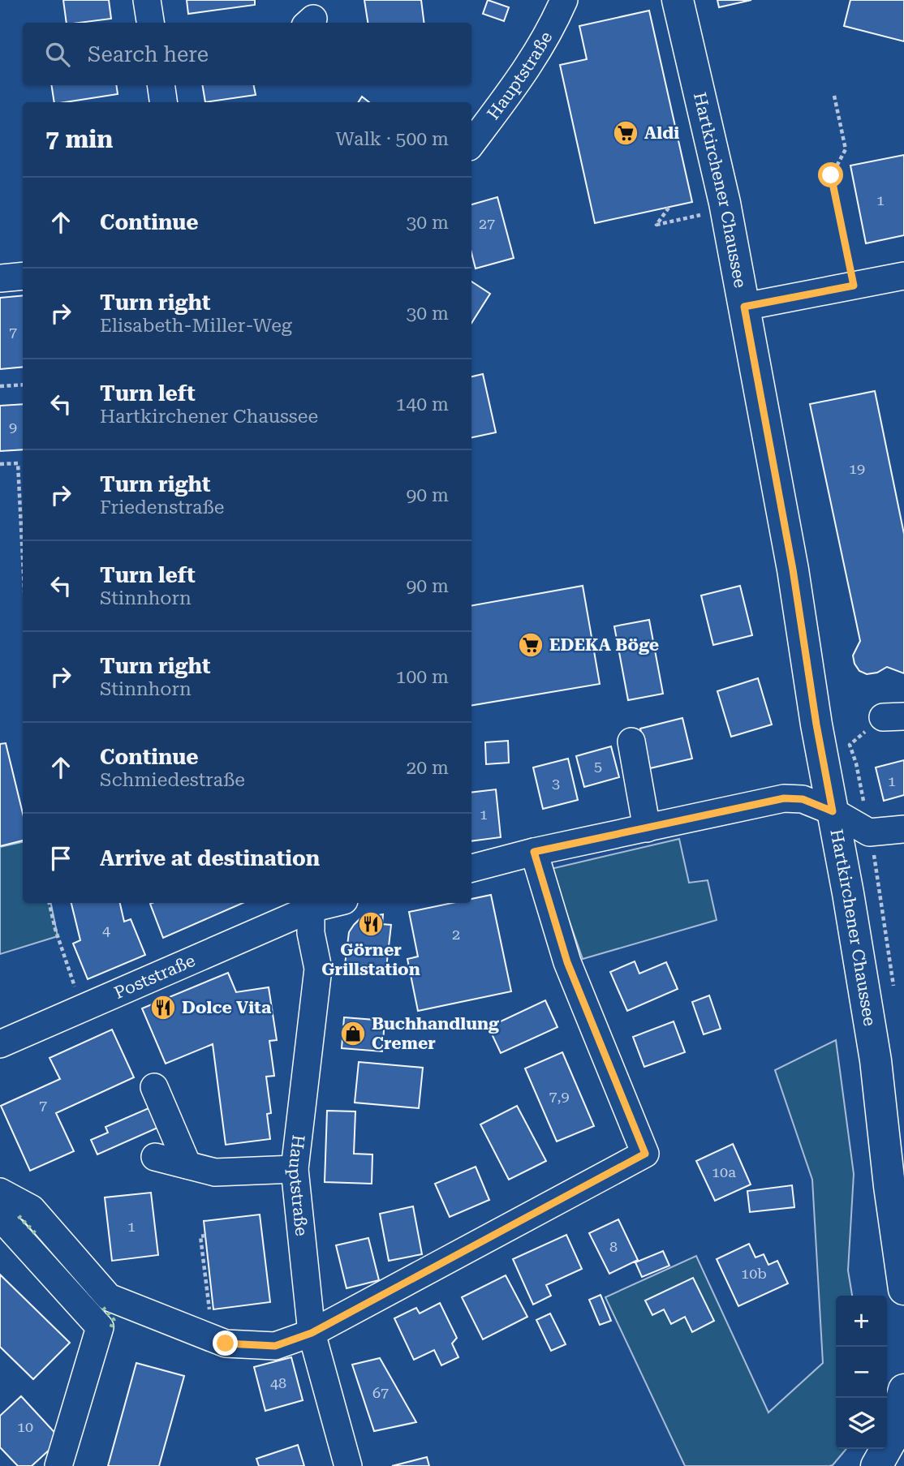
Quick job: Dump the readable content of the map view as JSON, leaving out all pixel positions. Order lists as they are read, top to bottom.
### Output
{
  "streets": {
    "main road": ["Hartkirchener Chaussee"],
    "street": ["Hauptstraße", "Poststraße"]
  },
  "crossings": [
    ["Hauptstraße", "Poststraße"]
  ],
  "places": {
    "supermarket": ["Aldi", "EDEKA Böge"],
    "restaurant": ["Görner Grillstation", "Dolce Vita"],
    "shop": ["Buchhandlung Cremer"]
  },
  "house_numbers": [
    "1",
    "27",
    "7",
    "9",
    "19",
    "5",
    "1",
    "3",
    "1",
    "4",
    "2",
    "7,9",
    "7",
    "10a",
    "1",
    "8",
    "10b",
    "48",
    "67",
    "10"
  ],
  "page": {
    "search": "Search here",
    "heading": ["7 min", "Walk · 500 m"],
    "list": [
      ["Continue", "30 m"],
      ["Turn right", "Elisabeth-Miller-Weg", "30 m"],
      ["Turn left", "Hartkirchener Chaussee", "140 m"],
      ["Turn right", "Friedenstraße", "90 m"],
      ["Turn left", "Stinnhorn", "90 m"],
      ["Turn right", "Stinnhorn", "100 m"],
      ["Continue", "Schmiedestraße", "20 m"],
      "Arrive at destination"
    ],
    "map_buttons": ["+", "−"]
  }
}
